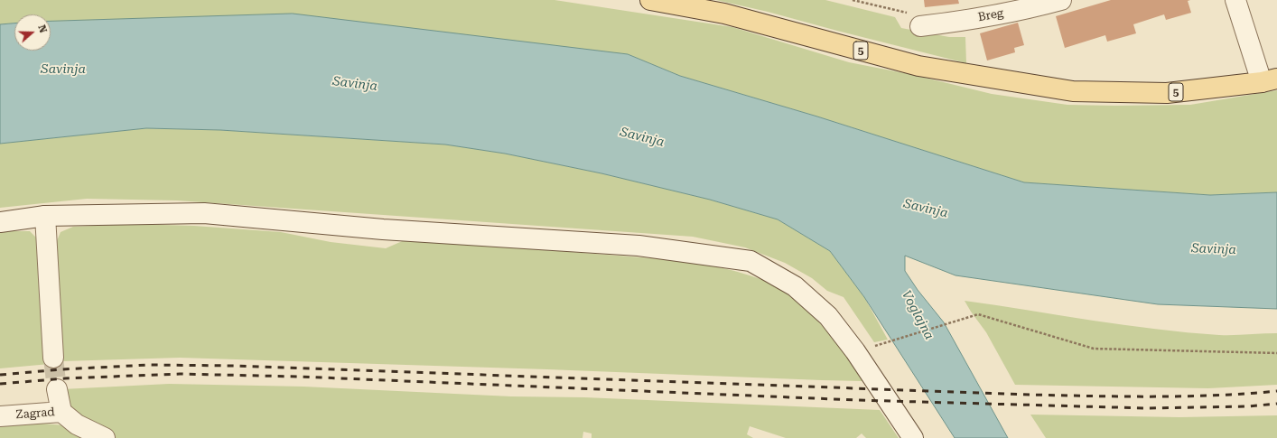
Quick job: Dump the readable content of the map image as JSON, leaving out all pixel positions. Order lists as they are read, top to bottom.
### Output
{
  "streets": {
    "main road": ["5"],
    "street": ["Breg", "Zagrad"]
  },
  "water": ["Savinja", "Voglajna"],
  "north": "right"
}
